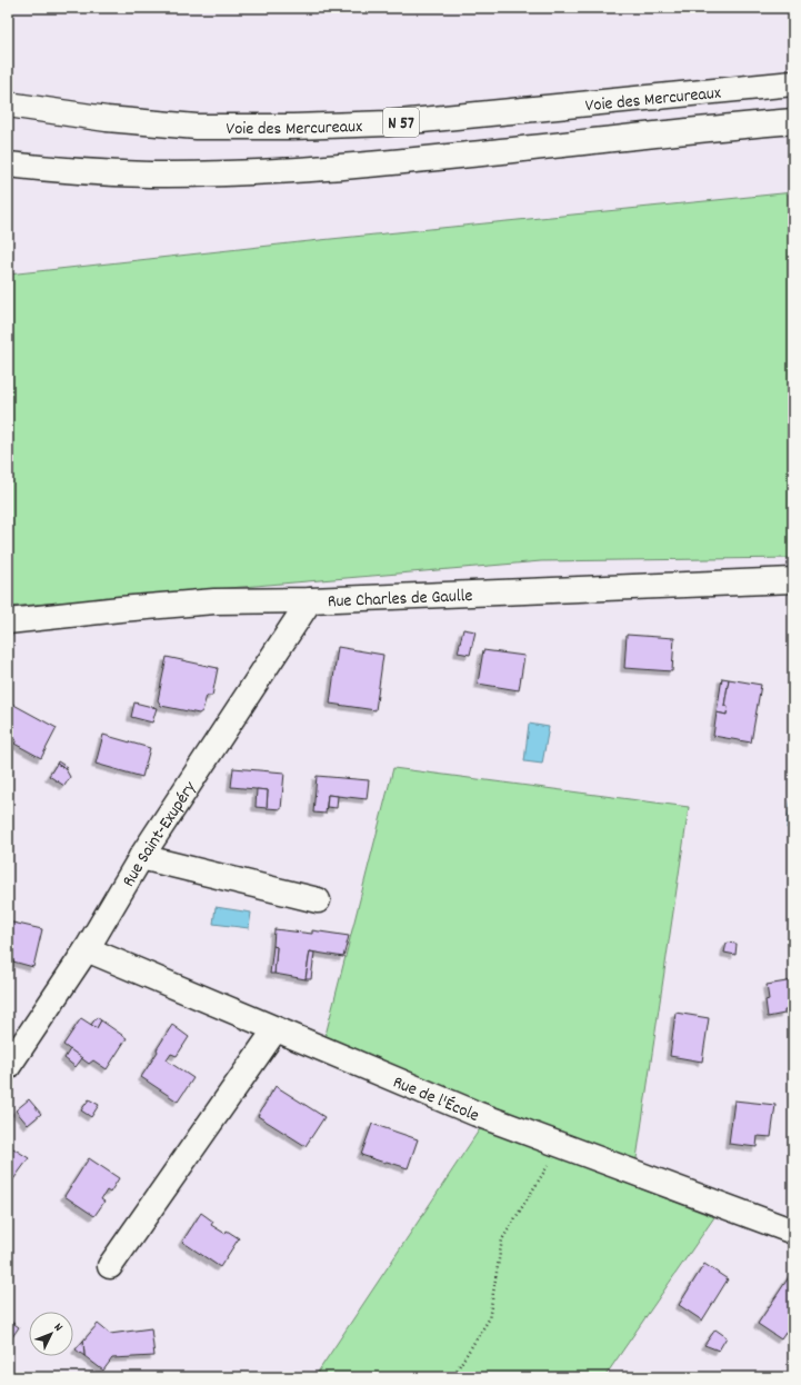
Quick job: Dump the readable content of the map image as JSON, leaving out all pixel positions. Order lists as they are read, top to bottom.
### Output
{
  "streets": {
    "main road": [
      "Voie des Mercureaux",
      "N 57",
      "Rue Charles de Gaulle",
      "Rue Saint-Exupéry",
      "Rue de l'École"
    ]
  },
  "crossings": [
    ["Rue Charles de Gaulle", "Rue Saint-Exupéry"],
    ["Rue Saint-Exupéry", "Rue de l'École"]
  ],
  "north": "top right"
}
